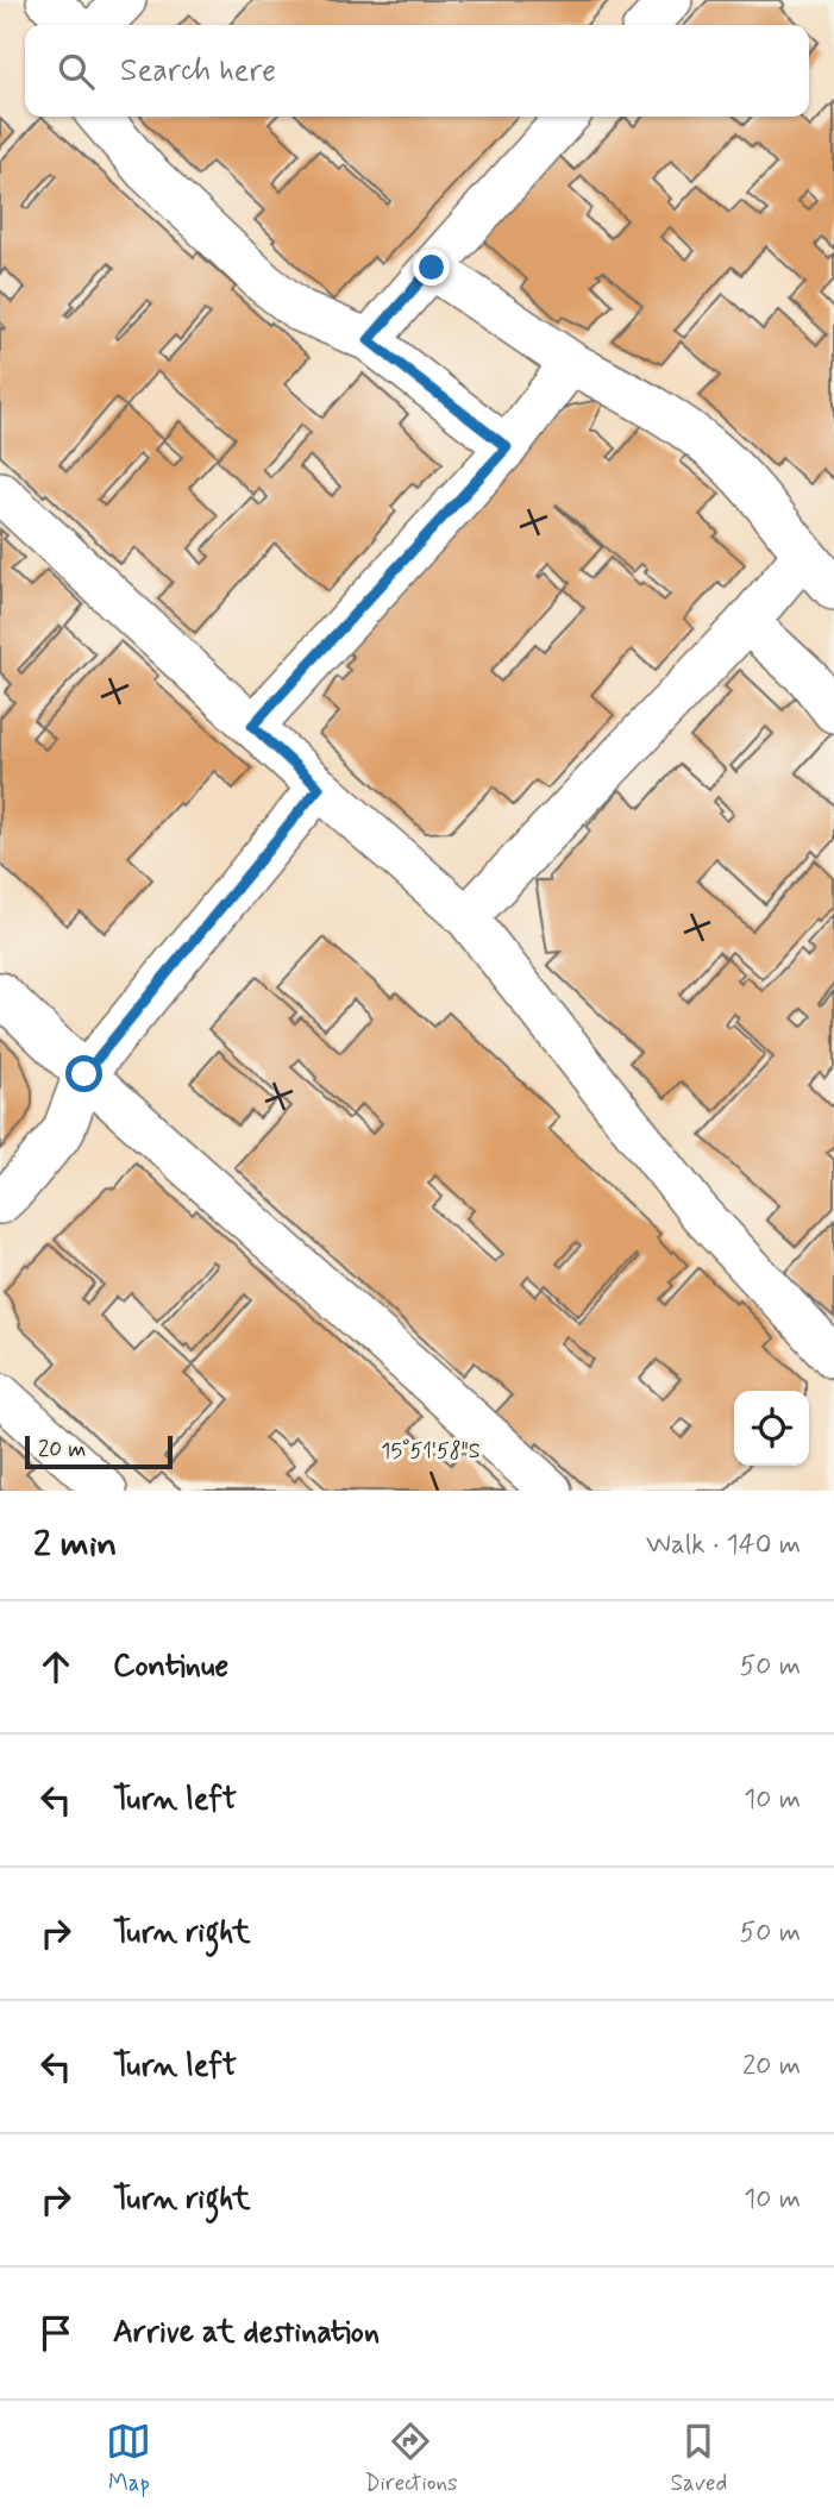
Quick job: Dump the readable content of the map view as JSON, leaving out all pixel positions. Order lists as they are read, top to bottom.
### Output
{
  "scale_bar": "20 m",
  "page": {
    "search": "Search here",
    "scale": "20 m",
    "heading": ["2 min", "Walk · 140 m"],
    "list": [
      ["Continue", "50 m"],
      ["Turn left", "10 m"],
      ["Turn right", "50 m"],
      ["Turn left", "20 m"],
      ["Turn right", "10 m"],
      "Arrive at destination"
    ],
    "nav": ["Map", "Directions", "Saved"]
  },
  "coordinates": ["15°51'58\"S"]
}
